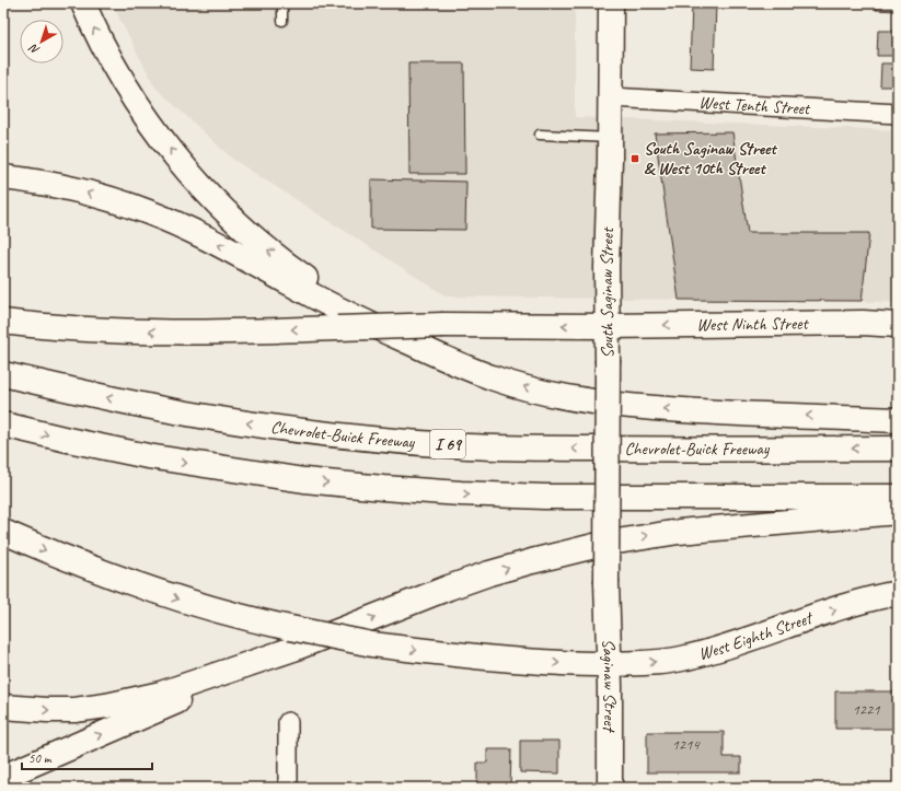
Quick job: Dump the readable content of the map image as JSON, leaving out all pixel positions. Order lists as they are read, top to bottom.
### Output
{
  "streets": {
    "main road": [
      "South Saginaw Street",
      "West Ninth Street",
      "Chevrolet-Buick Freeway",
      "I 69",
      "West Eighth Street",
      "Saginaw Street"
    ],
    "street": ["West Tenth Street"]
  },
  "crossings": [
    ["West Tenth Street", "South Saginaw Street"],
    ["South Saginaw Street", "West Ninth Street"],
    ["South Saginaw Street", "Saginaw Street"],
    ["West Eighth Street", "Saginaw Street"]
  ],
  "places": {
    "transit": ["South Saginaw Street & West 10th Street"]
  },
  "house_numbers": ["1221", "1214"],
  "scale_bar": "50 m",
  "north": "bottom left"
}
